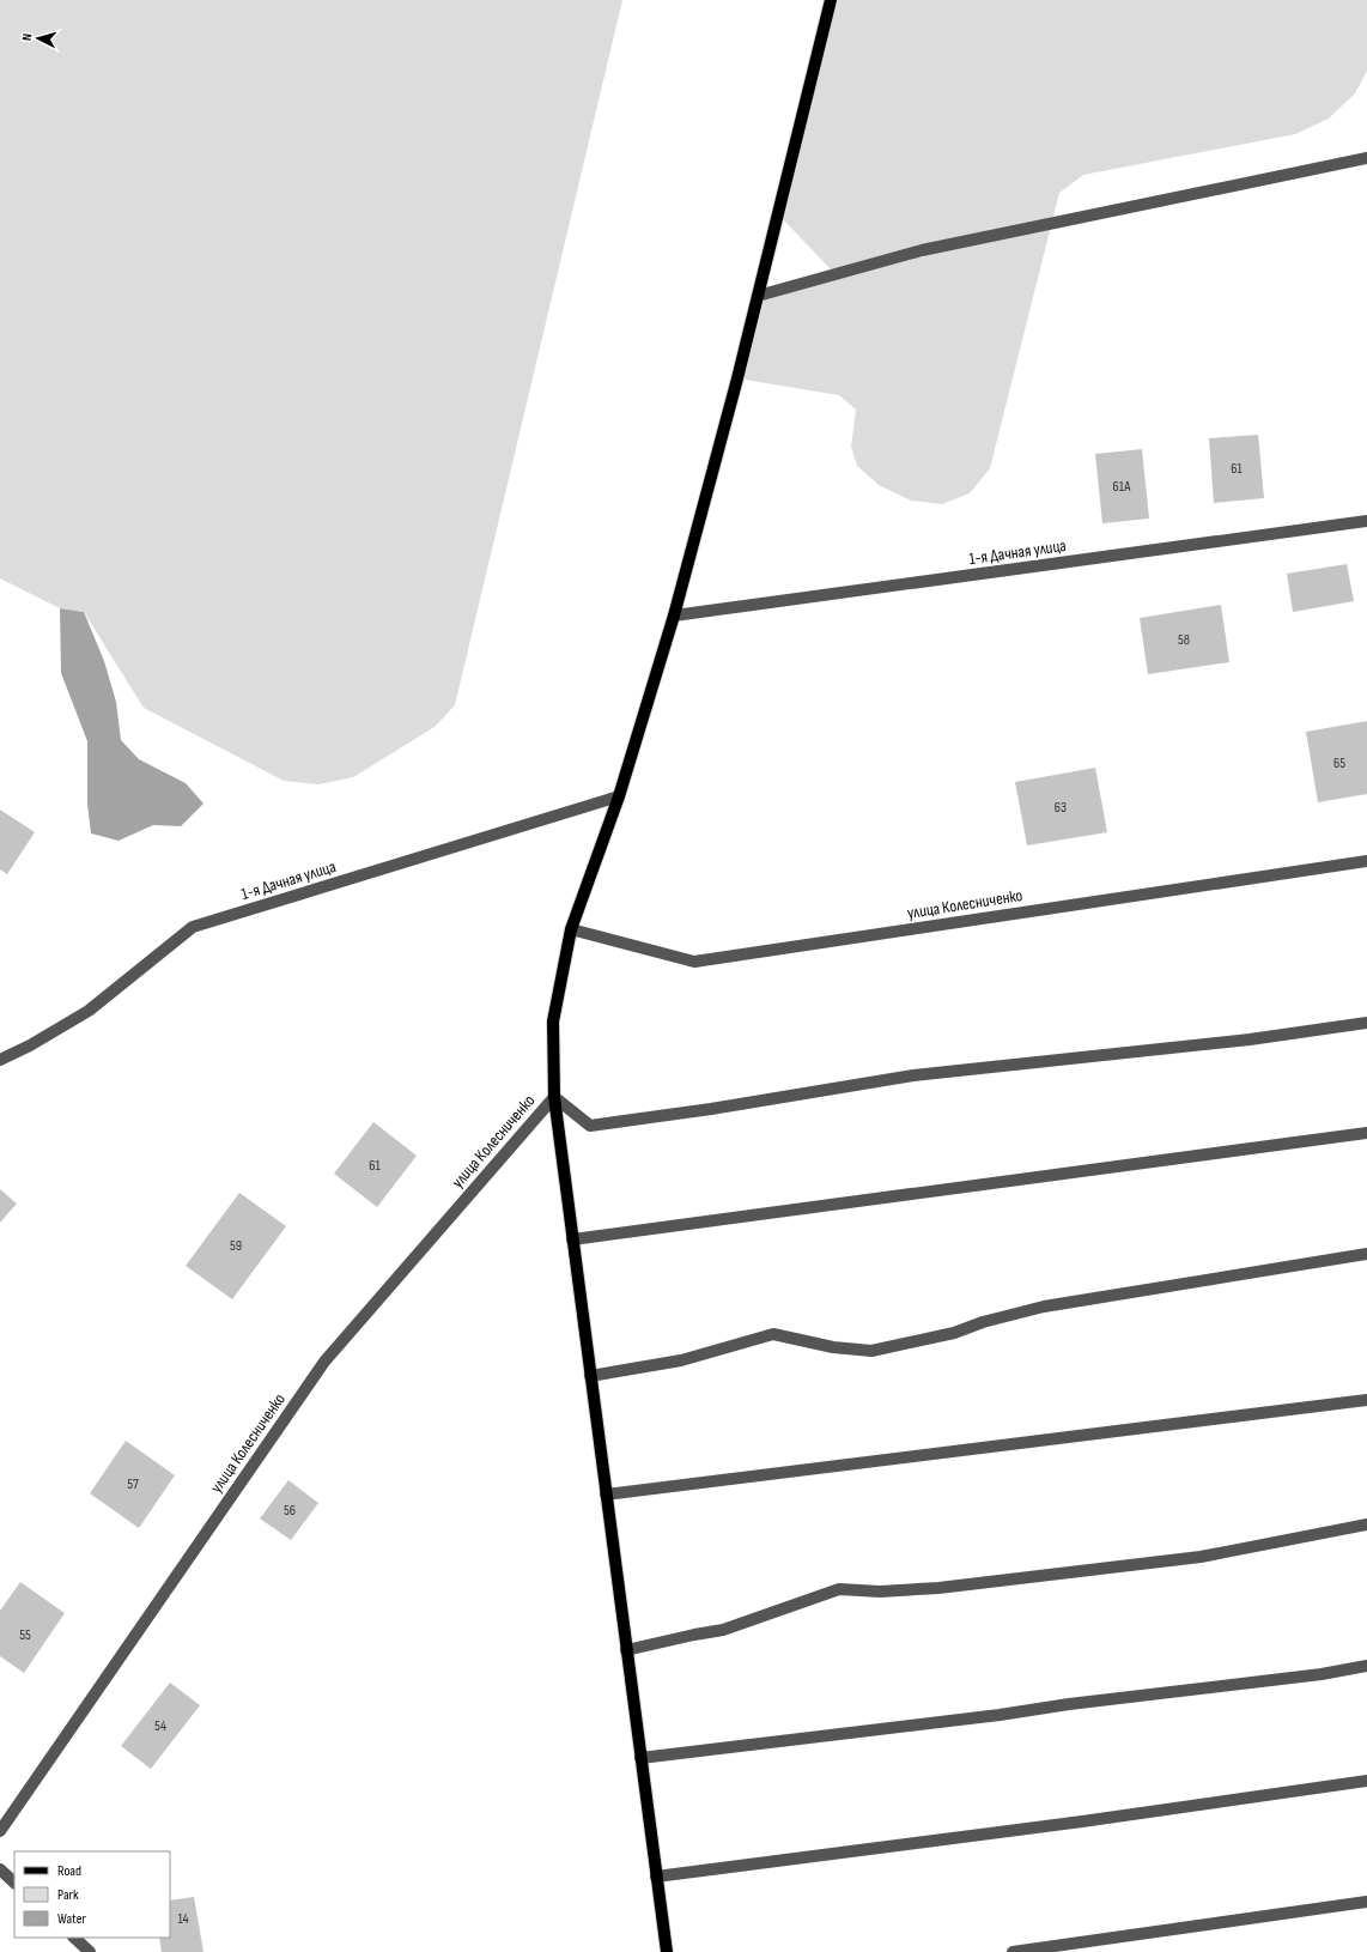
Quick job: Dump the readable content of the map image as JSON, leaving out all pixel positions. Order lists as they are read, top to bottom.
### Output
{
  "streets": {
    "street": ["1-я Дачная улица", "улица Колесниченко"]
  },
  "house_numbers": [
    "61",
    "61А",
    "58",
    "65",
    "63",
    "61",
    "59",
    "57",
    "56",
    "55",
    "54",
    "14"
  ],
  "legend": ["Road", "Park", "Water"],
  "north": "left"
}
